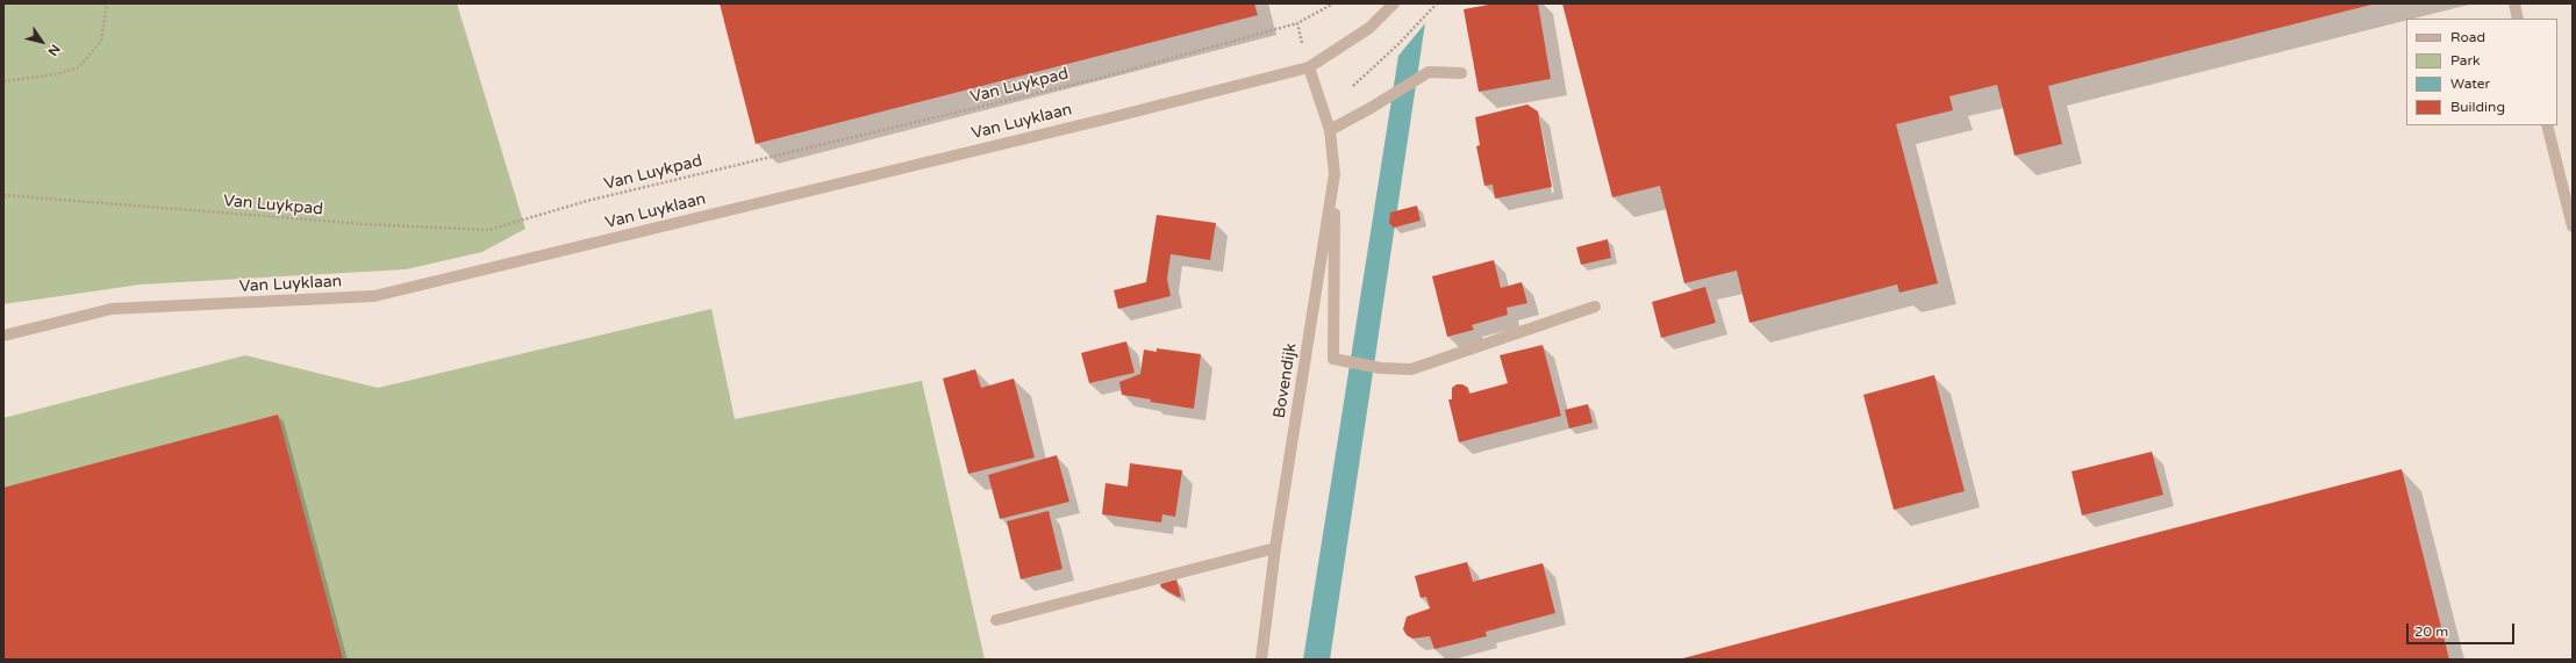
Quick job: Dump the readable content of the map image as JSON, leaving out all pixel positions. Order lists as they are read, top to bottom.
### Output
{
  "streets": {
    "street": ["Van Luyklaan", "Bovendijk"],
    "path": ["Van Luykpad"]
  },
  "crossings": [
    ["Van Luyklaan", "Bovendijk"]
  ],
  "legend": [
    "Road",
    "Park",
    "Water",
    "Building"
  ],
  "scale_bar": "20 m",
  "north": "bottom right"
}
